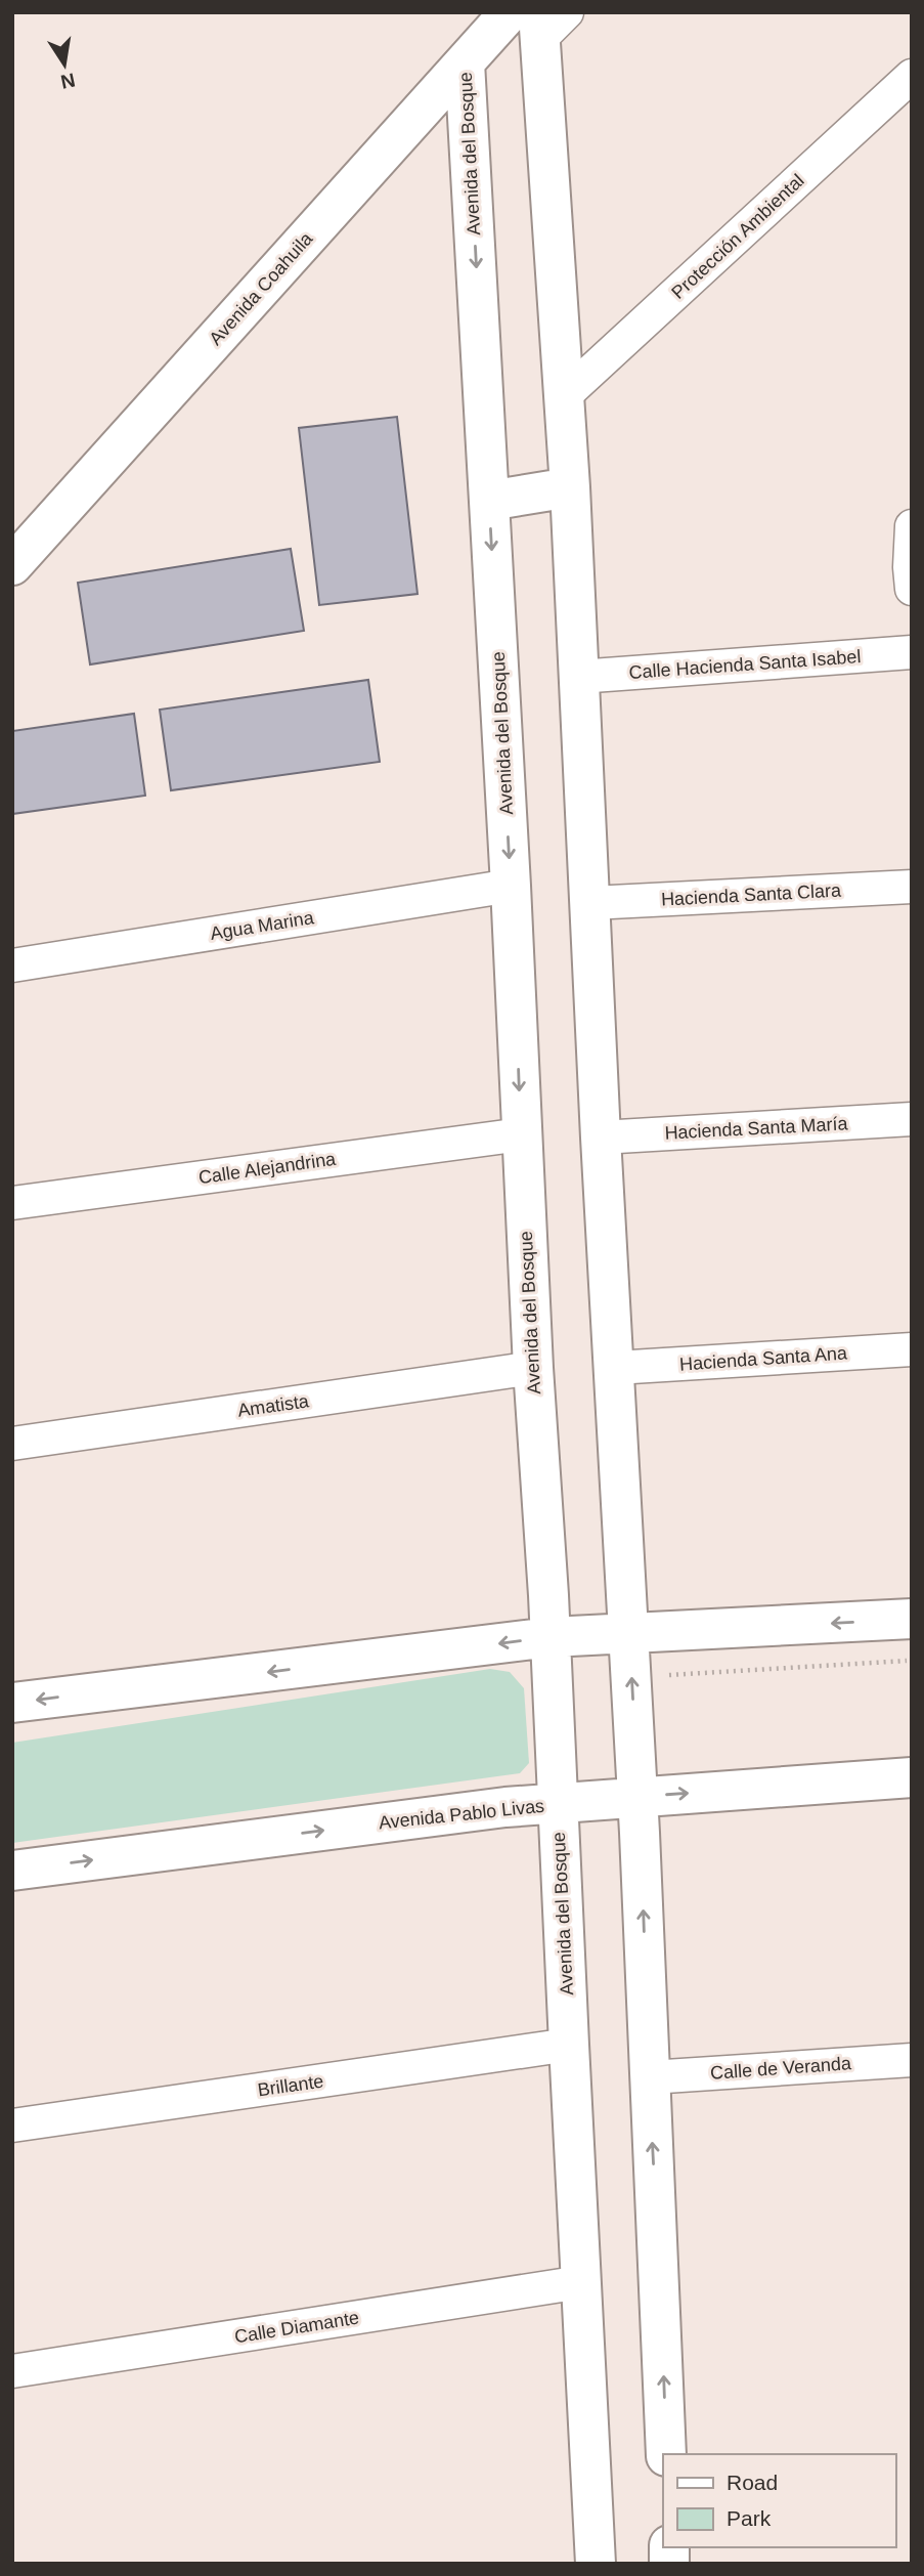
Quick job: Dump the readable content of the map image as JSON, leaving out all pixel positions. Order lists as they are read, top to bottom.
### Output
{
  "streets": {
    "street": [
      "Avenida del Bosque",
      "Protección Ambiental",
      "Avenida Coahuila",
      "Calle Hacienda Santa Isabel",
      "Hacienda Santa Clara",
      "Agua Marina",
      "Hacienda Santa María",
      "Calle Alejandrina",
      "Hacienda Santa Ana",
      "Amatista",
      "Avenida Pablo Livas",
      "Calle de Veranda",
      "Brillante",
      "Calle Diamante"
    ]
  },
  "crossings": [
    ["Avenida del Bosque", "Avenida Coahuila"],
    ["Avenida del Bosque", "Agua Marina"],
    ["Avenida del Bosque", "Calle Alejandrina"],
    ["Avenida del Bosque", "Amatista"],
    ["Avenida del Bosque", "Avenida Pablo Livas"],
    ["Avenida del Bosque", "Brillante"],
    ["Avenida del Bosque", "Calle Diamante"]
  ],
  "legend": ["Road", "Park"],
  "north": "bottom"
}
